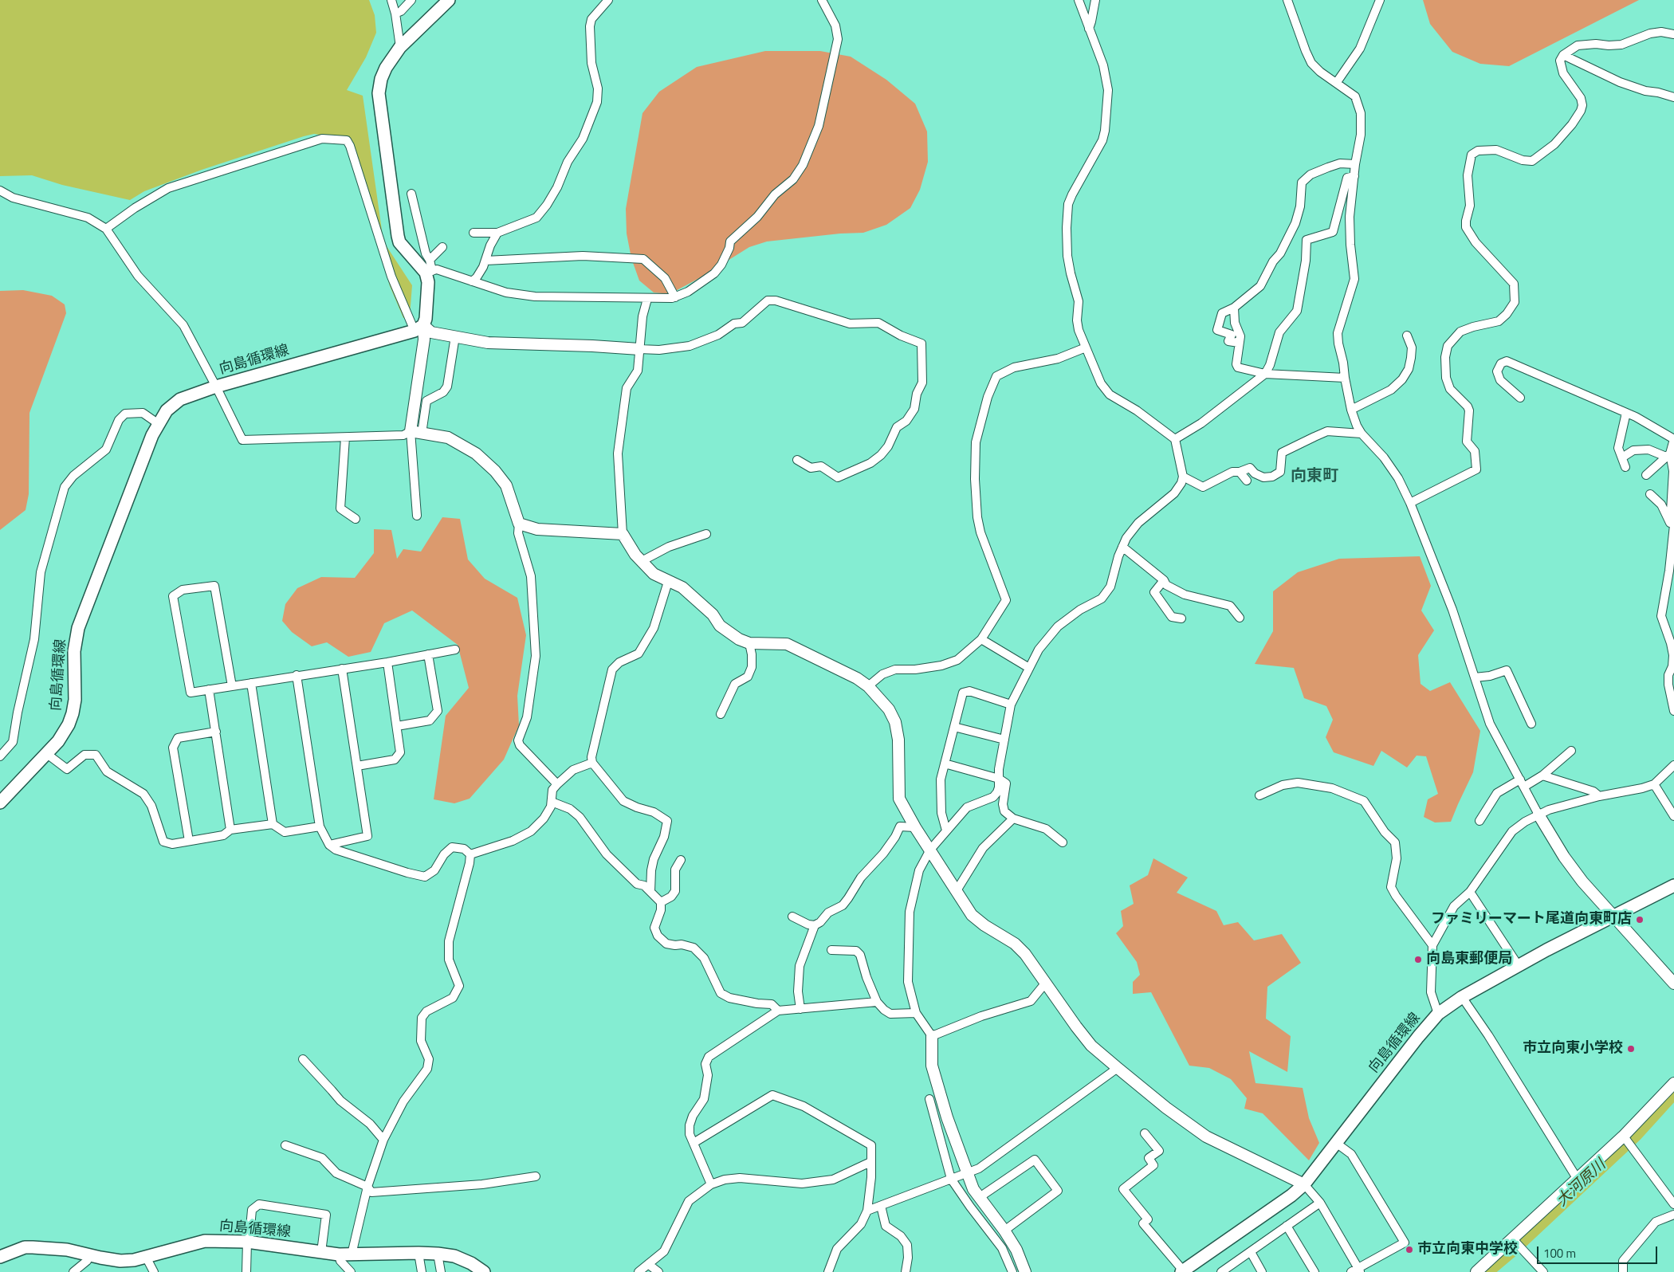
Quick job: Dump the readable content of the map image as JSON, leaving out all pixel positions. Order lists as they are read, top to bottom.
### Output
{
  "streets": {
    "main road": ["向島循環線"]
  },
  "districts": ["向東町"],
  "water": ["大河原川"],
  "places": [
    "ファミリーマート尾道向東町店",
    "向島東郵便局",
    "市立向東小学校",
    "市立向東中学校"
  ],
  "scale_bar": "100 m"
}
